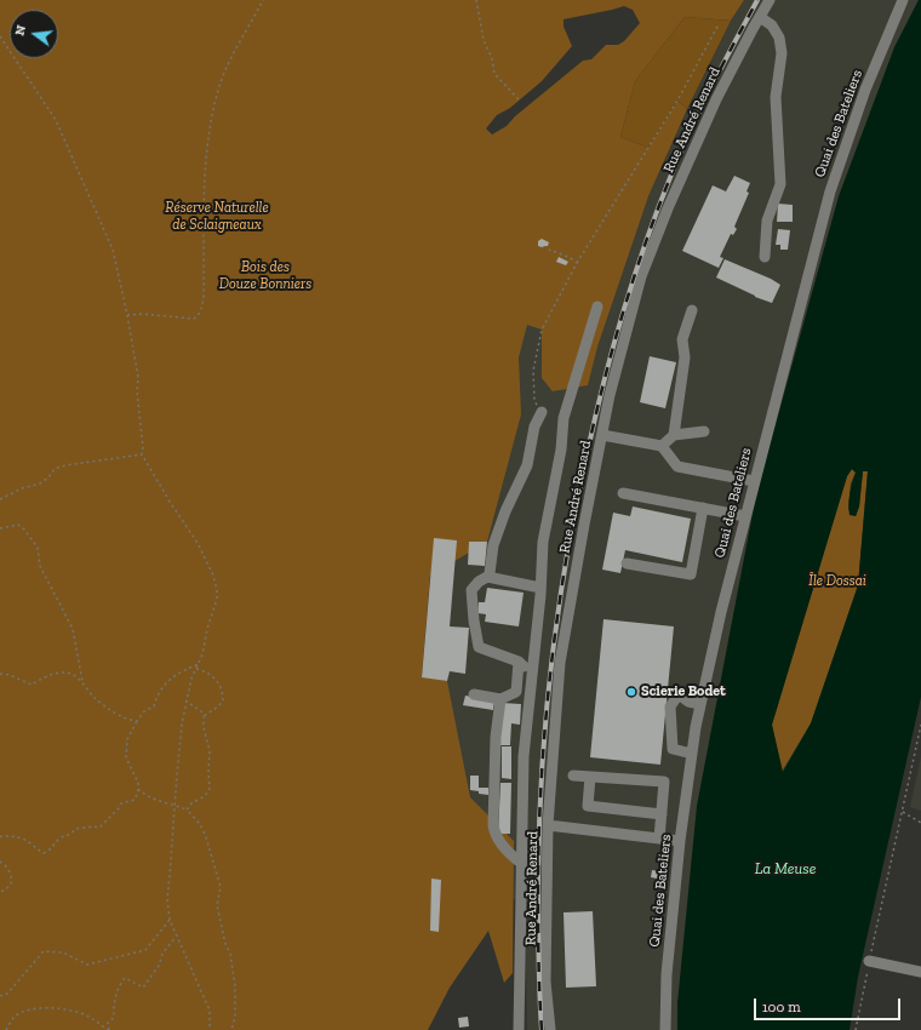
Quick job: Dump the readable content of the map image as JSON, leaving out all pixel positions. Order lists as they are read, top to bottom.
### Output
{
  "streets": {
    "street": ["Rue André Renard", "Quai des Bateliers"]
  },
  "water": ["La Meuse"],
  "parks": ["Réserve Naturelle de Sclaigneaux", "Bois des Douze Bonniers", "Île Dossai"],
  "places": ["Scierie Bodet"],
  "scale_bar": "100 m",
  "north": "left"
}
